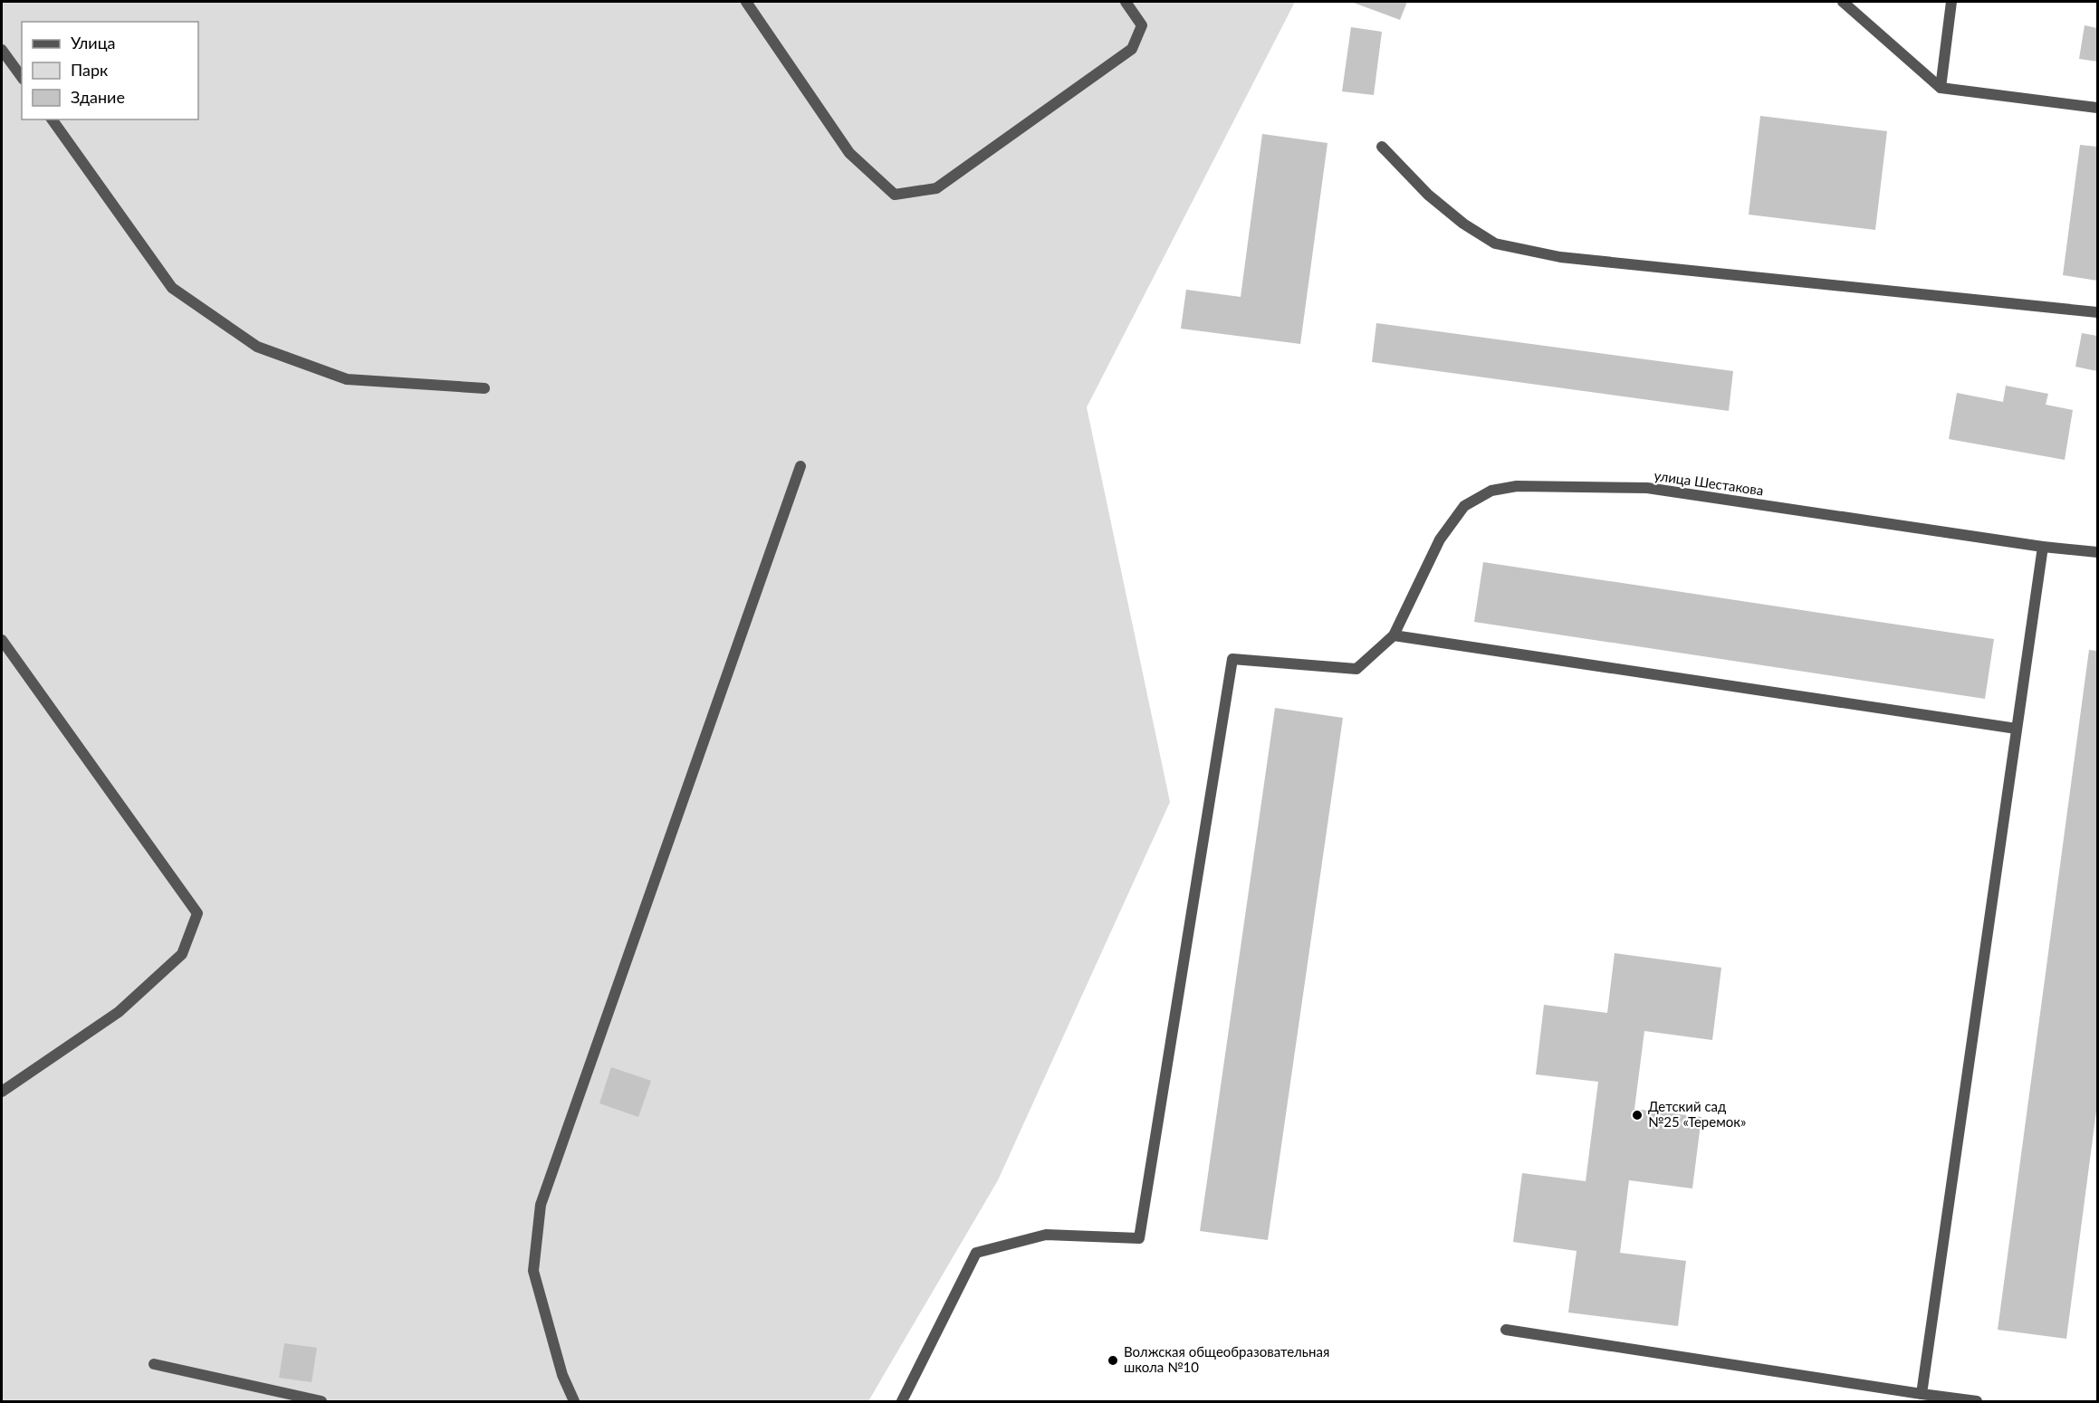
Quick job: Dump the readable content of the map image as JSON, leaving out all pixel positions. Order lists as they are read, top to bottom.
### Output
{
  "streets": {
    "street": ["улица Шестакова"]
  },
  "places": ["Детский сад №25 «Теремок»", "Волжская общеобразовательная школа №10"],
  "legend": ["Улица", "Парк", "Здание"]
}
